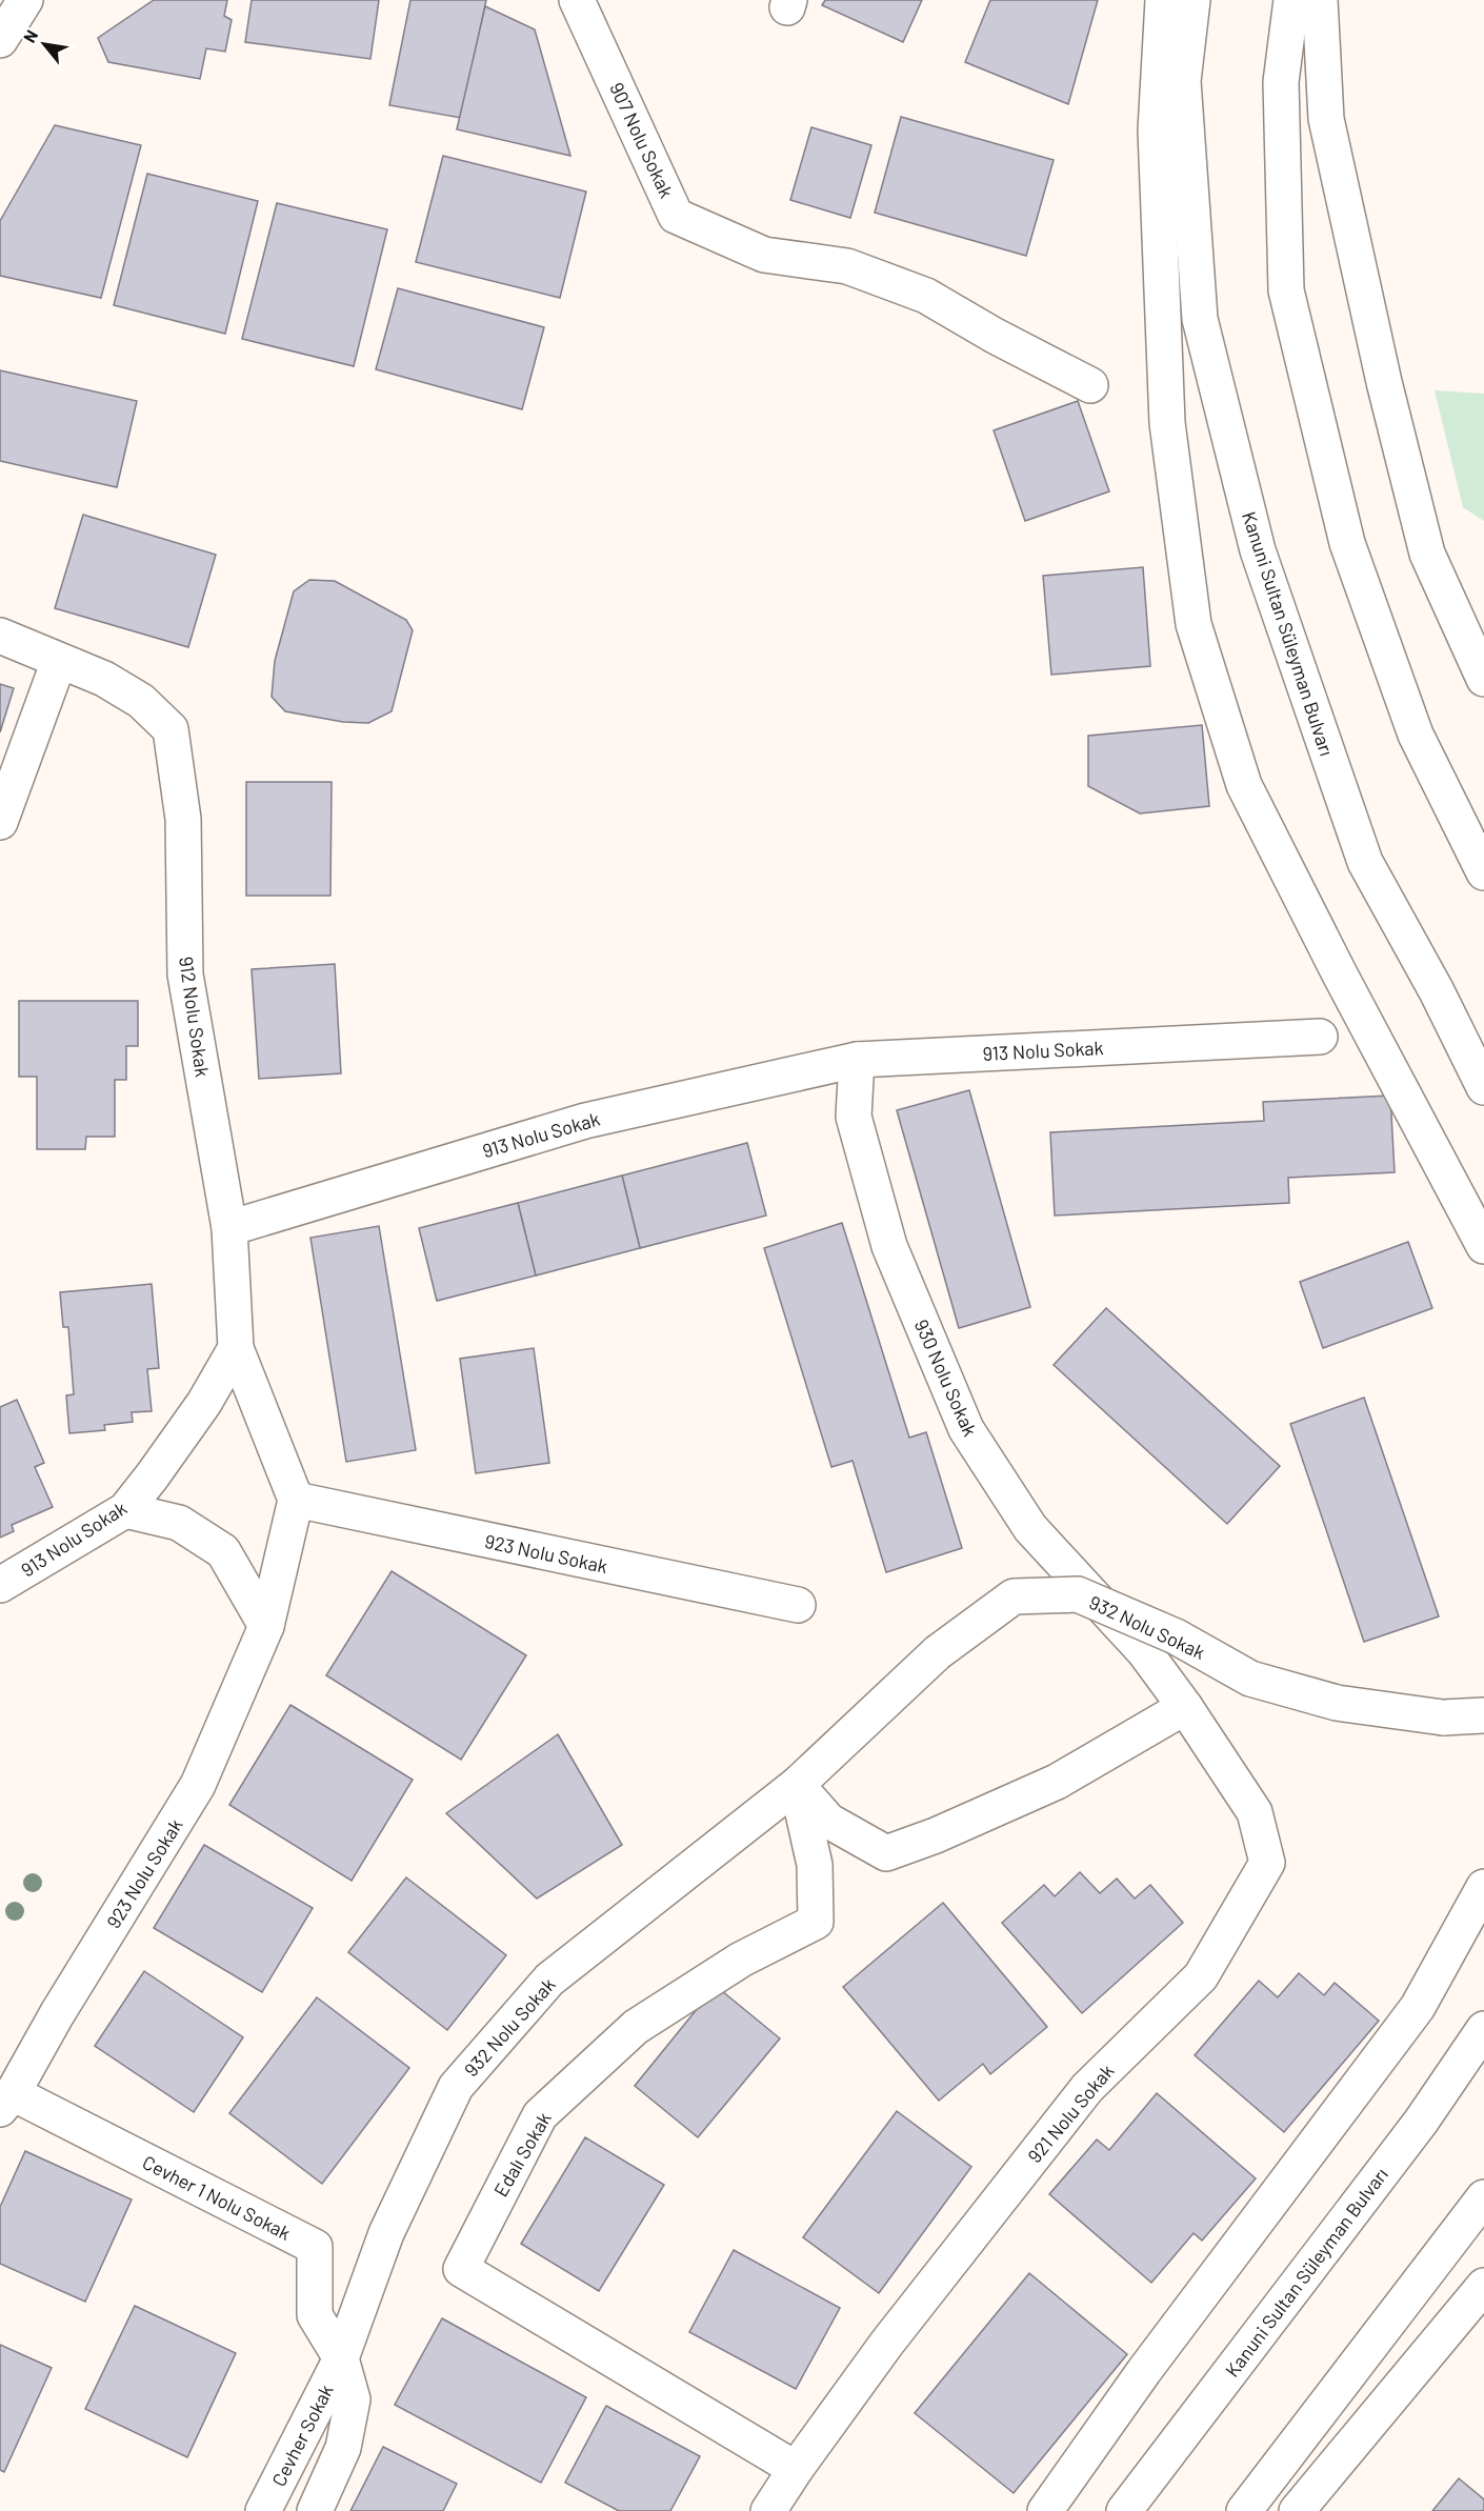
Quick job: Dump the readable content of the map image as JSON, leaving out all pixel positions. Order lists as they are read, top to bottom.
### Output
{
  "streets": {
    "street": [
      "907 Nolu Sokak",
      "Kanuni Sultan Süleyman Bulvarı",
      "912 Nolu Sokak",
      "913 Nolu Sokak",
      "930 Nolu Sokak",
      "923 Nolu Sokak",
      "932 Nolu Sokak",
      "921 Nolu Sokak",
      "Edalı Sokak",
      "Cevher 1 Nolu Sokak",
      "Cevher Sokak"
    ]
  },
  "crossings": [
    ["912 Nolu Sokak", "913 Nolu Sokak"],
    ["913 Nolu Sokak", "930 Nolu Sokak"],
    ["930 Nolu Sokak", "921 Nolu Sokak"],
    ["923 Nolu Sokak", "Cevher 1 Nolu Sokak"],
    ["932 Nolu Sokak", "Edalı Sokak"],
    ["932 Nolu Sokak", "Cevher 1 Nolu Sokak"],
    ["932 Nolu Sokak", "Cevher Sokak"],
    ["921 Nolu Sokak", "Edalı Sokak"],
    ["Cevher 1 Nolu Sokak", "Cevher Sokak"]
  ],
  "north": "top left"
}
